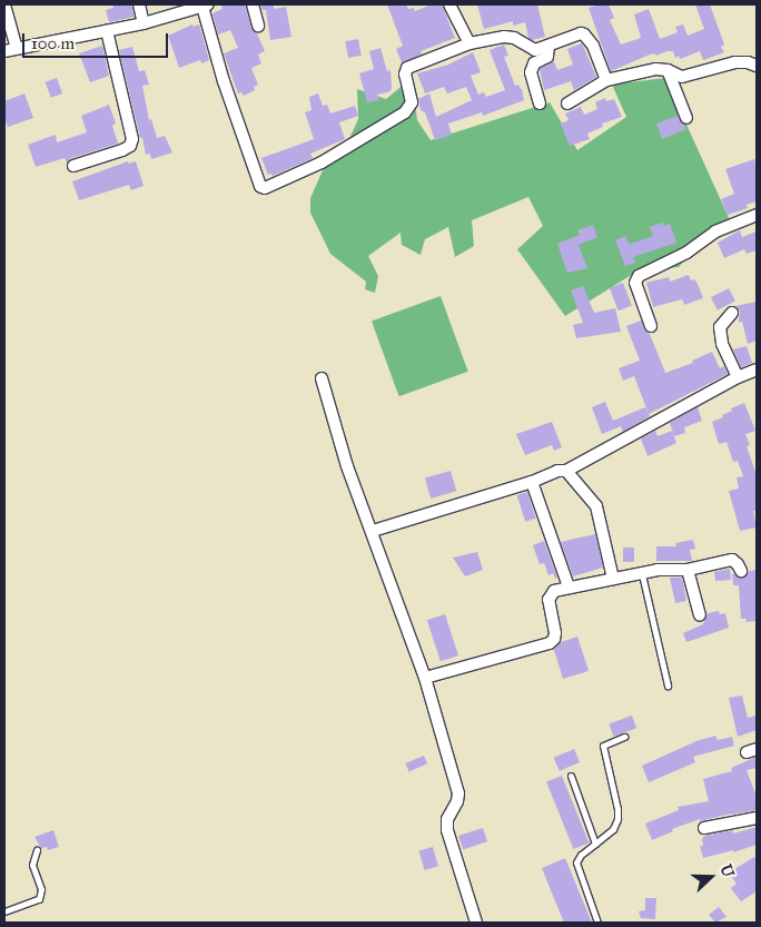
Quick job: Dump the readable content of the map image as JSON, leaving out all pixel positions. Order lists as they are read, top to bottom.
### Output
{
  "scale_bar": "100 m",
  "north": "right"
}
